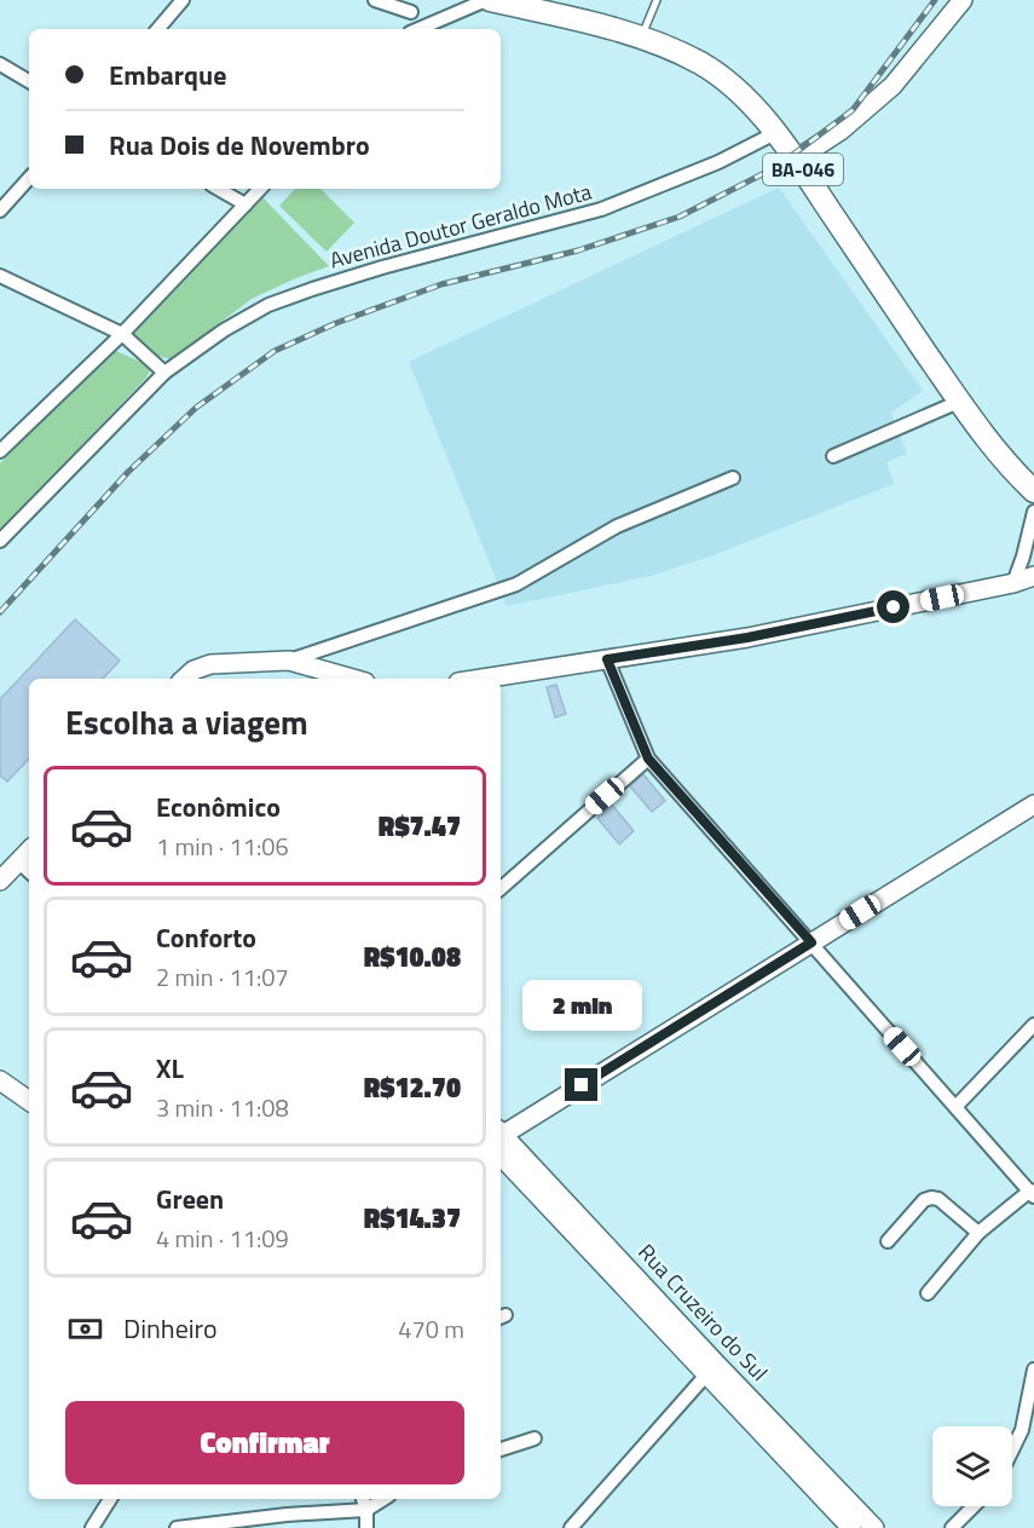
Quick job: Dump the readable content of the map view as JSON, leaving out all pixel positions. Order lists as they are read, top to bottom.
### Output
{
  "streets": {
    "main road": ["BA-046"],
    "street": ["Avenida Doutor Geraldo Mota", "Rua Cruzeiro do Sul"]
  },
  "crossings": [
    ["BA-046", "Avenida Doutor Geraldo Mota"]
  ],
  "page": {
    "banner": ["Embarque", "Rua Dois de Novembro"],
    "heading": "Escolha a viagem",
    "list": [
      {
        "name": "Econômico",
        "note": "1 min · 11:06",
        "value": "R$7.47"
      },
      {
        "name": "Conforto",
        "note": "2 min · 11:07",
        "value": "R$10.08"
      },
      {
        "name": "XL",
        "note": "3 min · 11:08",
        "value": "R$12.70"
      },
      {
        "name": "Green",
        "note": "4 min · 11:09",
        "value": "R$14.37"
      }
    ],
    "bubble": "2 min",
    "pay": ["Dinheiro", "470 m"],
    "buttons": "Confirmar"
  }
}
